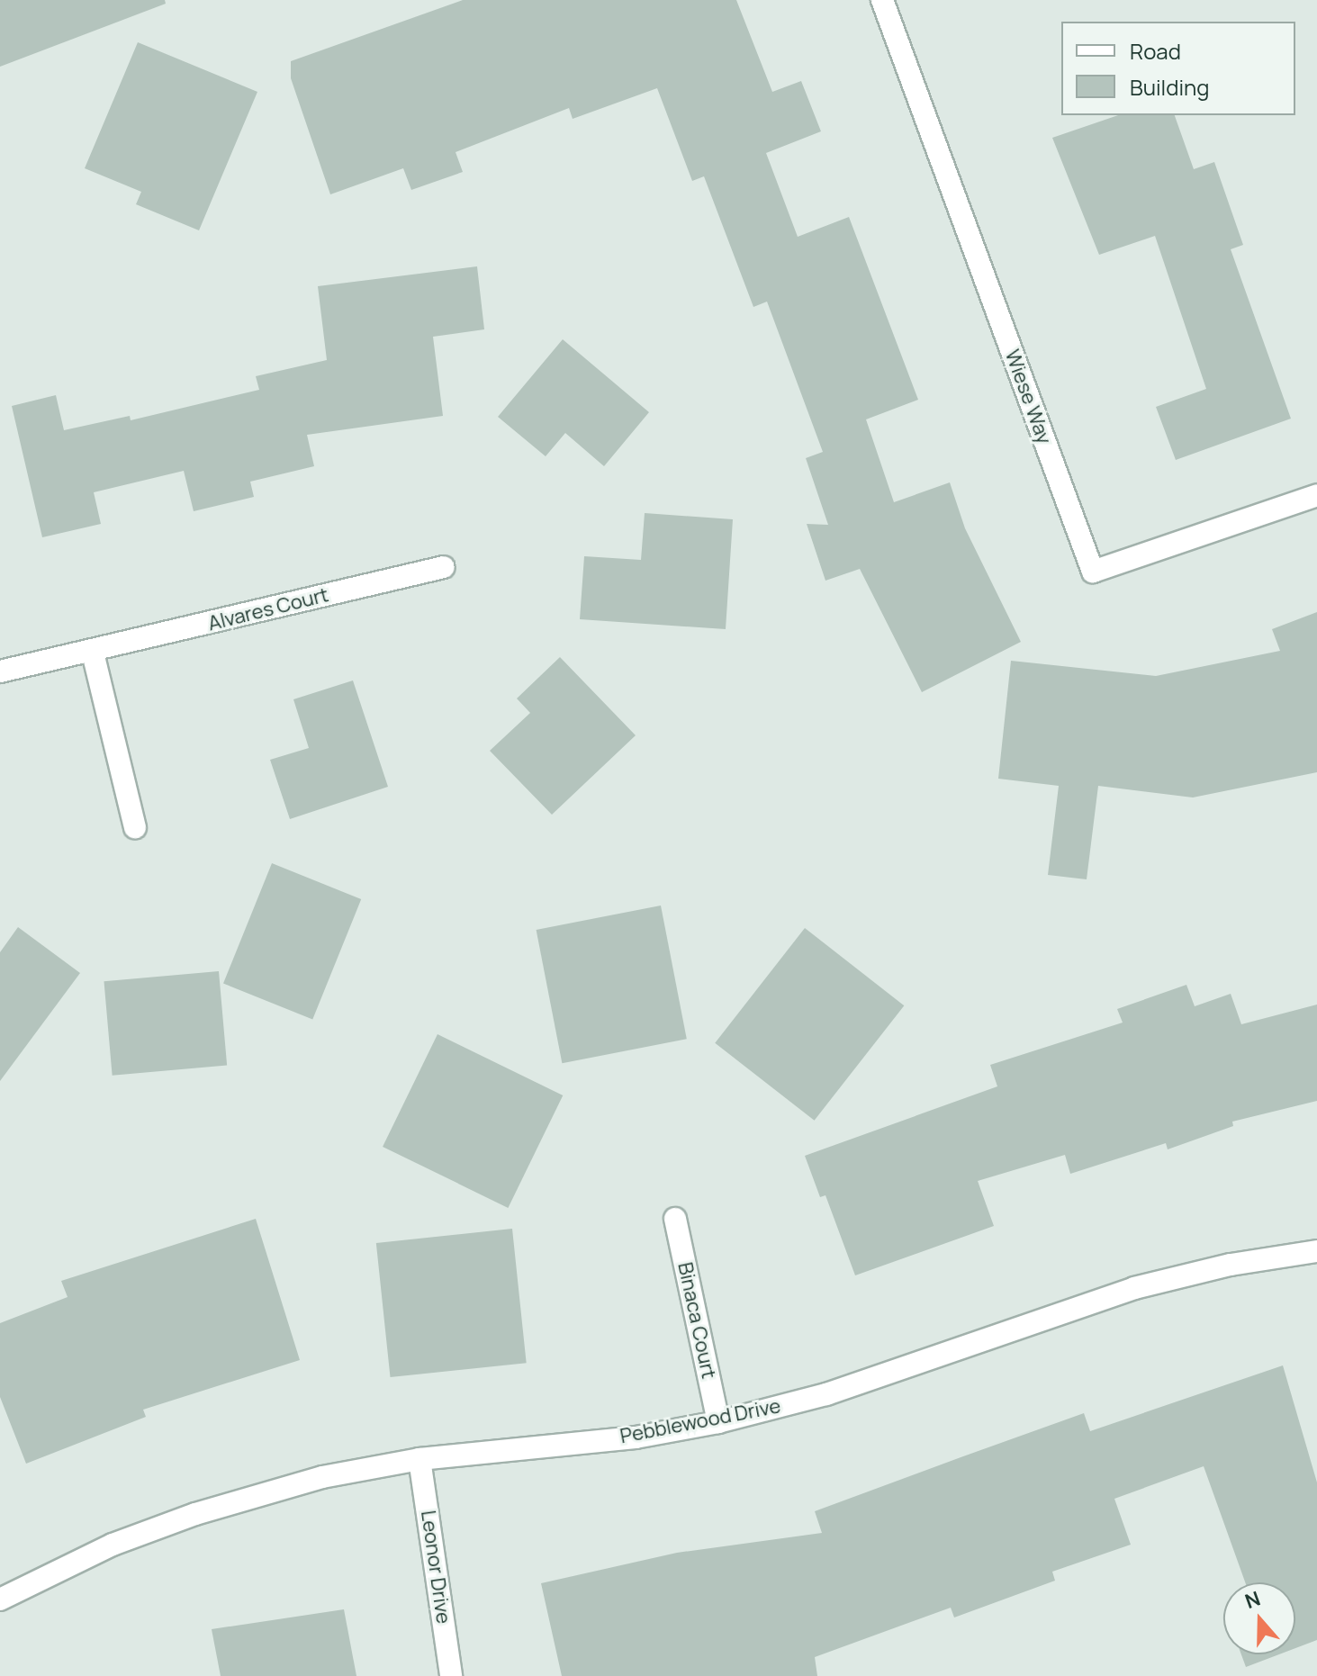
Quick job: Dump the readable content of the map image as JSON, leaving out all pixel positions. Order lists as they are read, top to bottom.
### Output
{
  "streets": {
    "street": [
      "Wiese Way",
      "Alvares Court",
      "Binaca Court",
      "Pebblewood Drive",
      "Leonor Drive"
    ]
  },
  "crossings": [
    ["Binaca Court", "Pebblewood Drive"],
    ["Pebblewood Drive", "Leonor Drive"]
  ],
  "legend": ["Road", "Building"],
  "north": "top"
}
